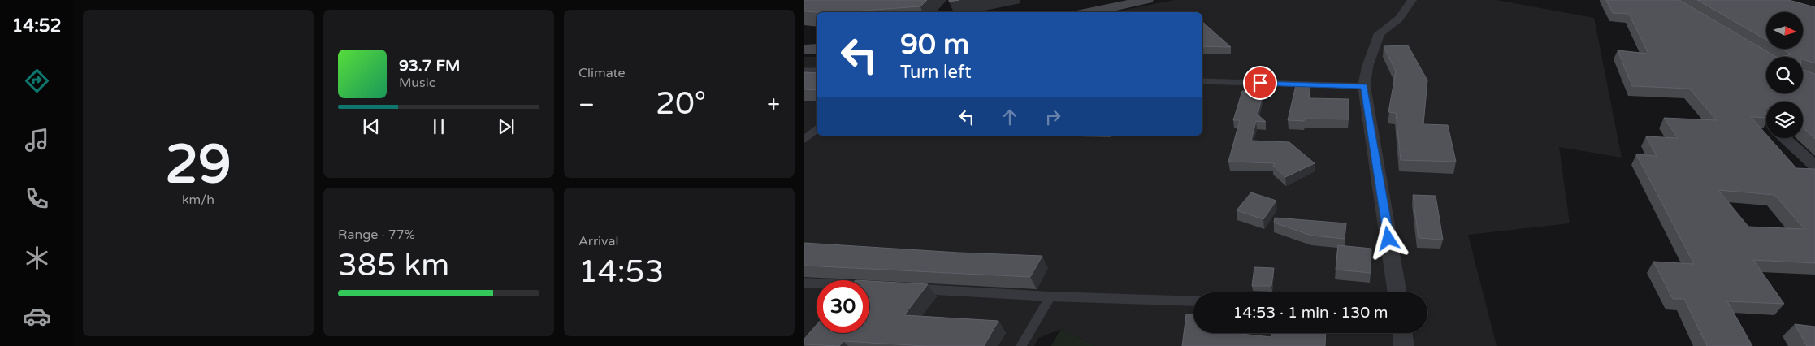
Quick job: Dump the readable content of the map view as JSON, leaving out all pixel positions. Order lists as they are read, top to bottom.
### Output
{
  "north": "right",
  "page": {
    "tabs": "14:52",
    "tile": [
      ["29", "km/h"],
      "Climate",
      ["Range · 77%", "385 km"],
      ["Arrival", "14:53"]
    ],
    "turn": ["90 m", "Turn left"],
    "song": ["93.7 FM", "Music"],
    "heat": ["−", "20°", "+"],
    "limit": "30",
    "trip": "14:53 · 1 min · 130 m"
  }
}
